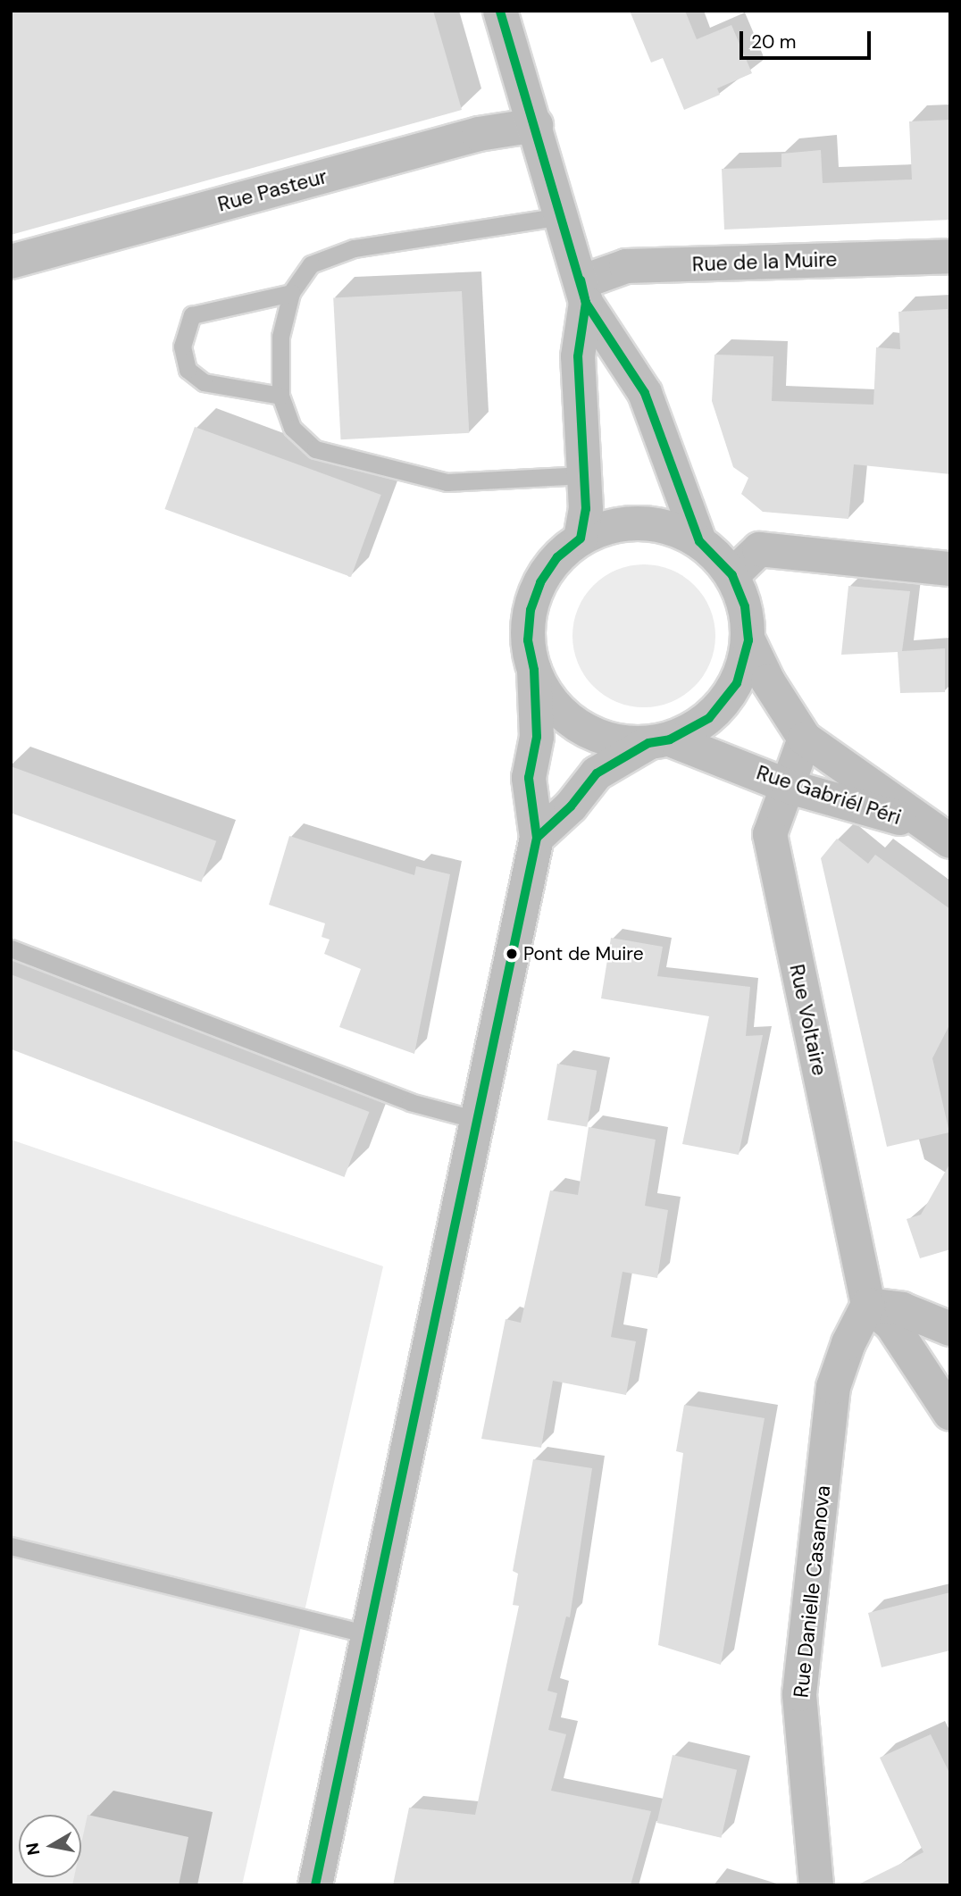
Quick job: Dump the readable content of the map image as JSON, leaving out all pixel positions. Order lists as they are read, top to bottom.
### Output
{
  "streets": {
    "main road": [
      "Rue Pasteur",
      "Rue de la Muire",
      "Rue Gabriél Péri",
      "Rue Voltaire",
      "Rue Danielle Casanova"
    ]
  },
  "crossings": [
    ["Rue Gabriél Péri", "Rue Voltaire"],
    ["Rue Voltaire", "Rue Danielle Casanova"]
  ],
  "places": ["Pont de Muire"],
  "scale_bar": "20 m",
  "north": "left"
}
